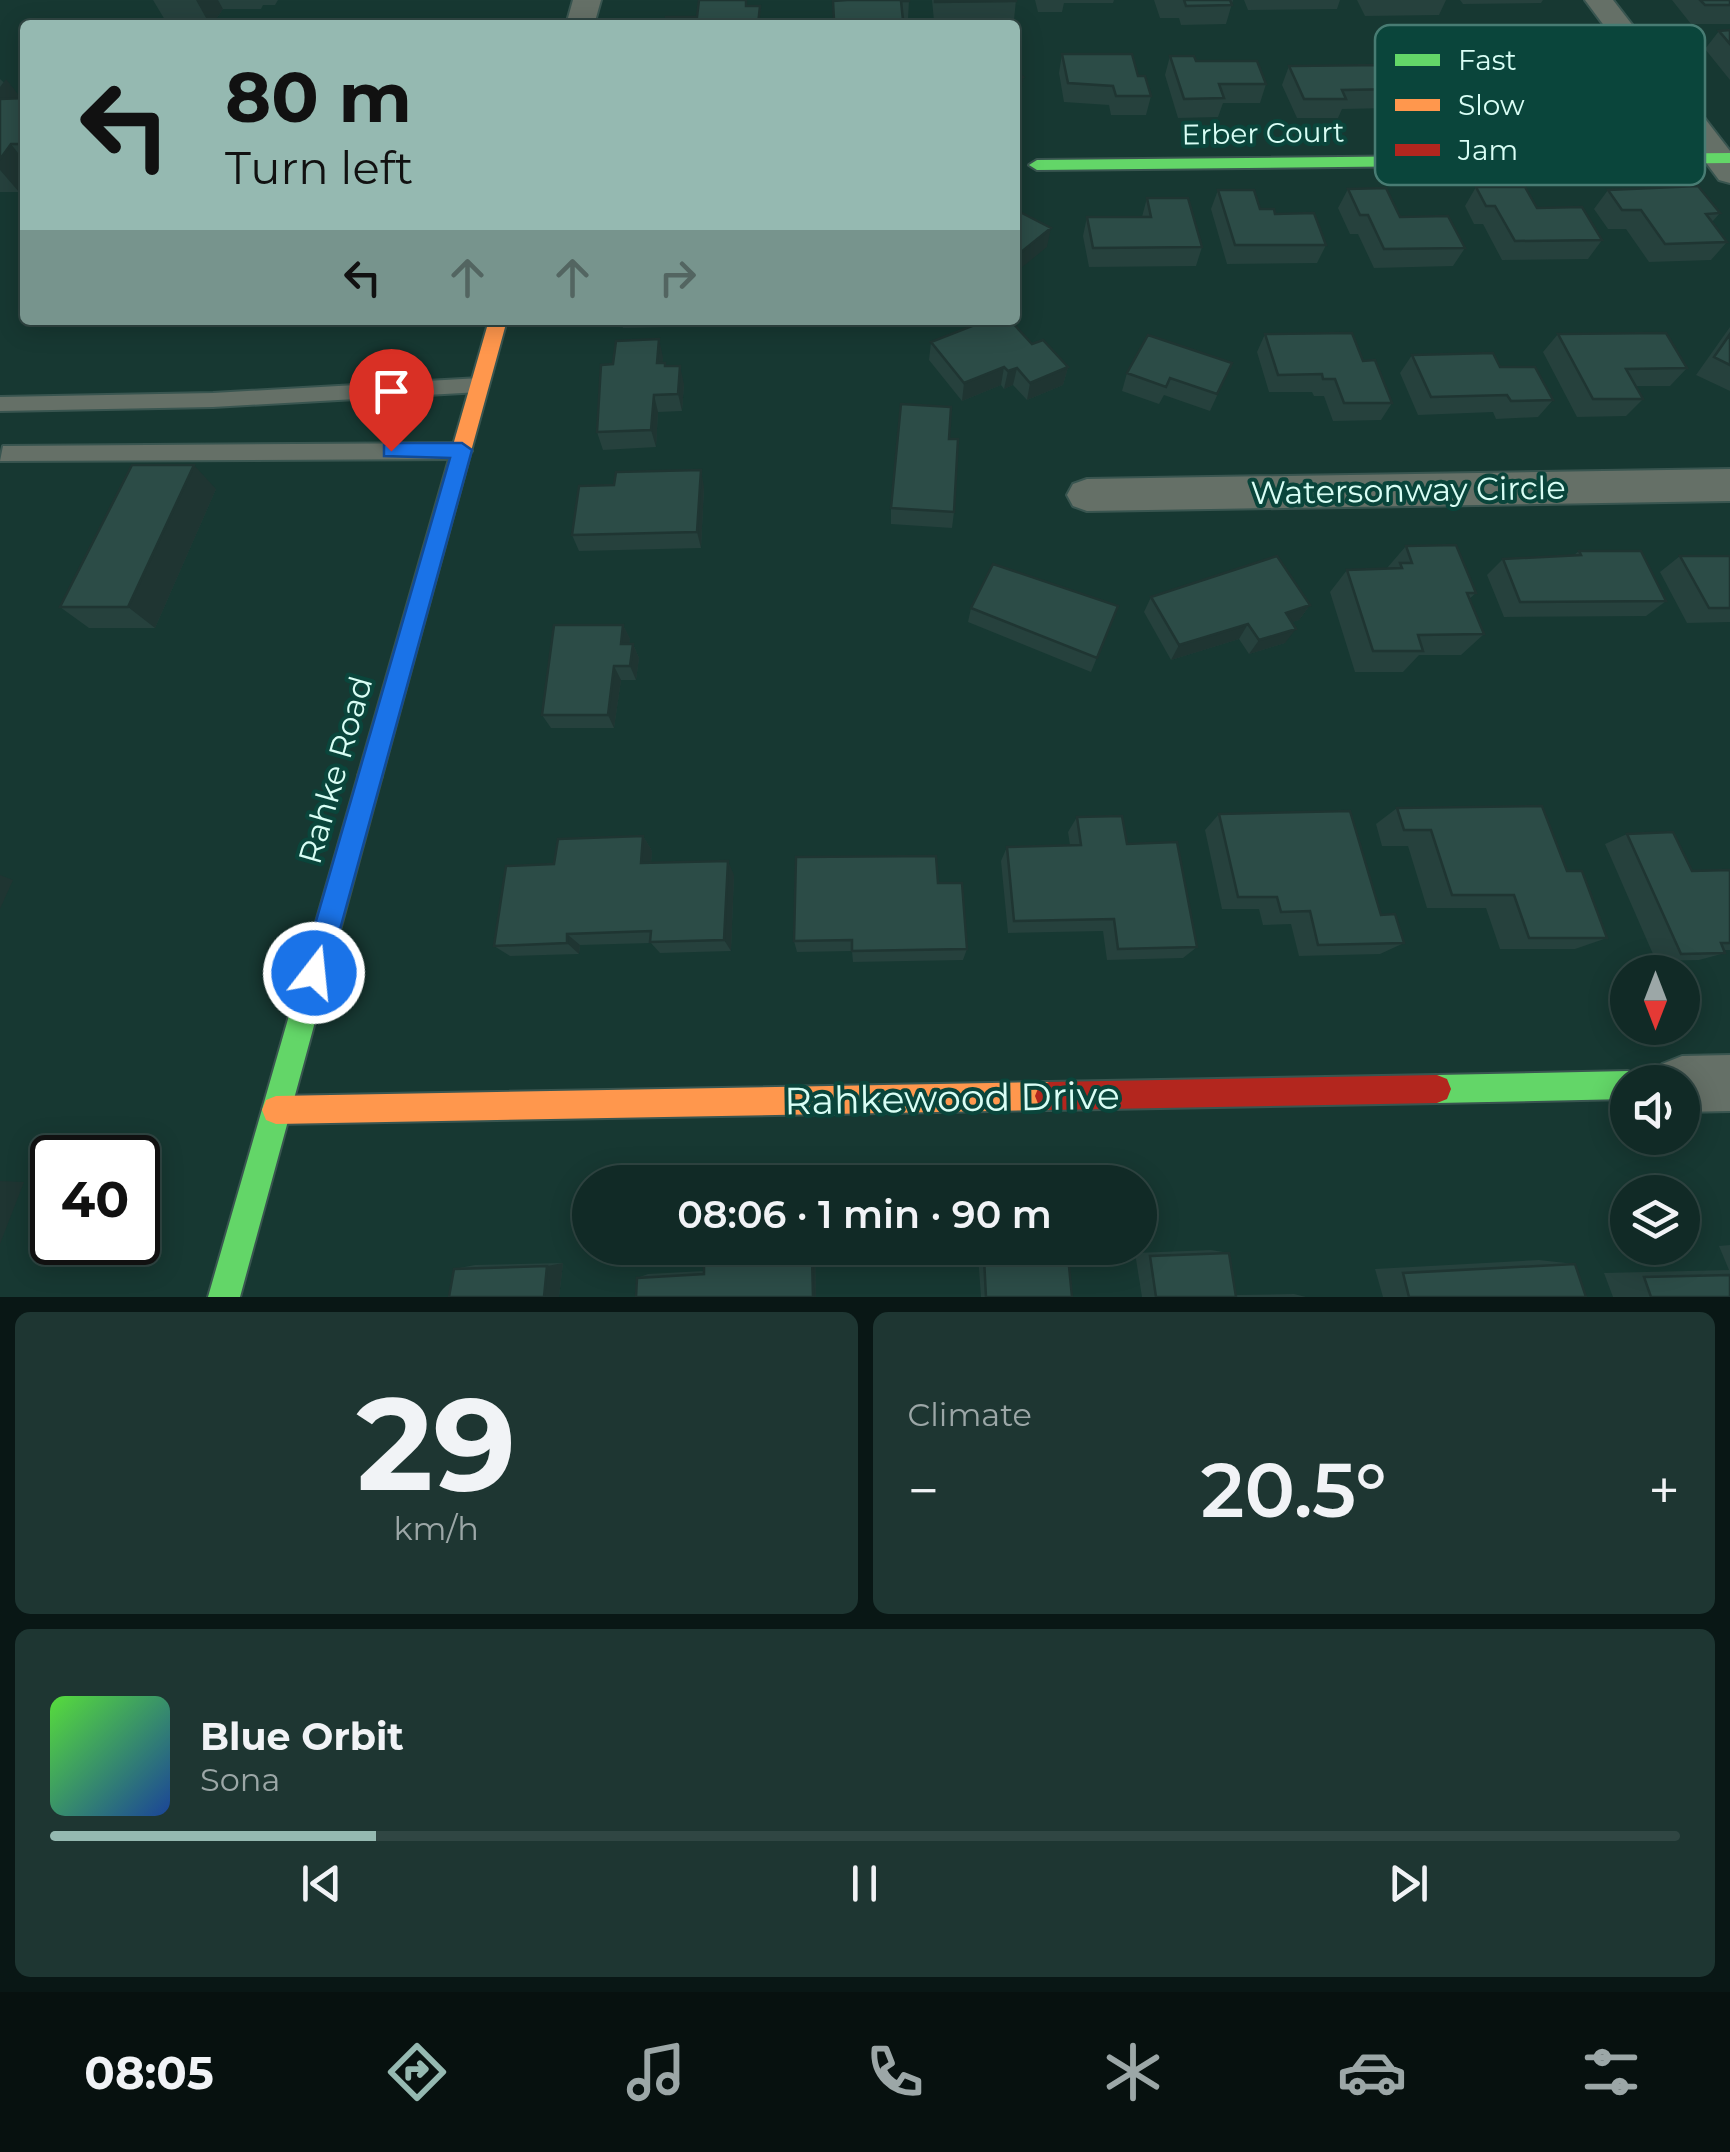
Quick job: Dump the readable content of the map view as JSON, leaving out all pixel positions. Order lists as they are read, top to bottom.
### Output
{
  "streets": {
    "street": [
      "Erber Court",
      "Watersonway Circle",
      "Rahke Road",
      "Rahkewood Drive"
    ]
  },
  "crossings": [
    ["Rahke Road", "Rahkewood Drive"]
  ],
  "legend": ["Fast", "Slow", "Jam"],
  "north": "bottom",
  "page": {
    "turn": ["80 m", "Turn left"],
    "limit": "40",
    "trip": "08:06 · 1 min · 90 m",
    "tile": [
      ["29", "km/h"],
      "Climate"
    ],
    "heat": ["−", "20.5°", "+"],
    "song": ["Blue Orbit", "Sona"],
    "tabs": "08:05"
  }
}
